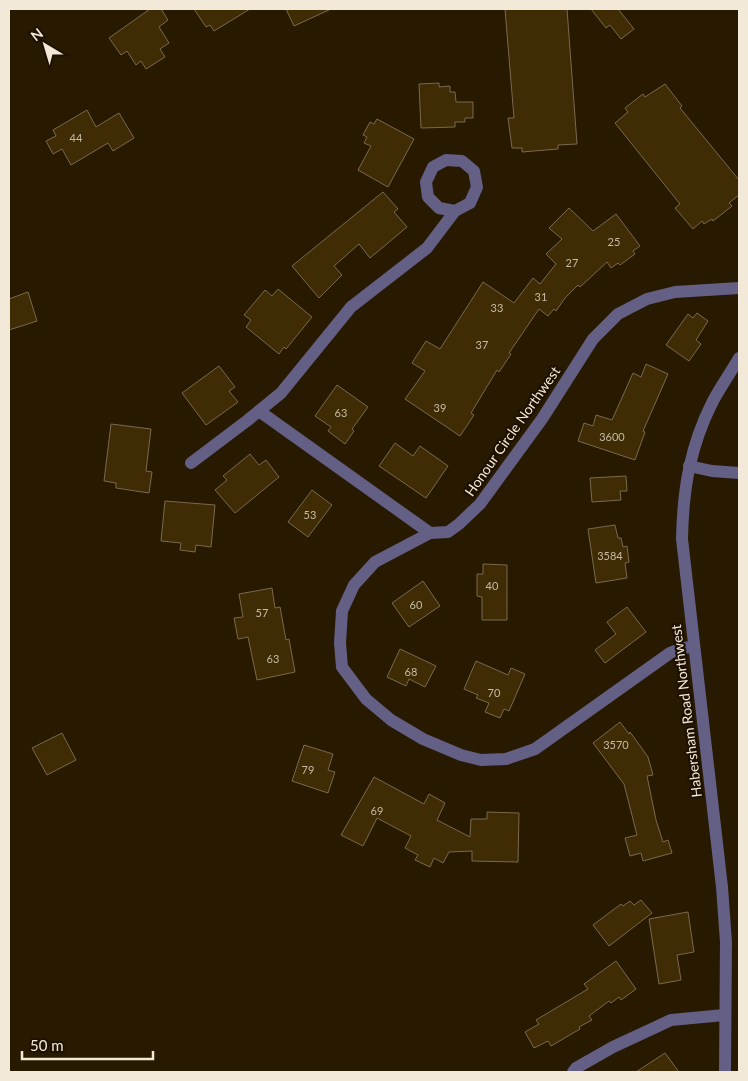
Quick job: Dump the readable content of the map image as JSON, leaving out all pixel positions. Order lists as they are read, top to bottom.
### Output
{
  "streets": {
    "street": ["Honour Circle Northwest", "Habersham Road Northwest"]
  },
  "crossings": [
    ["Honour Circle Northwest", "Habersham Road Northwest"]
  ],
  "house_numbers": [
    "44",
    "25",
    "27",
    "31",
    "33",
    "37",
    "39",
    "63",
    "3600",
    "53",
    "3584",
    "40",
    "60",
    "57",
    "63",
    "68",
    "70",
    "3570",
    "79",
    "69"
  ],
  "scale_bar": "50 m",
  "north": "top left"
}
